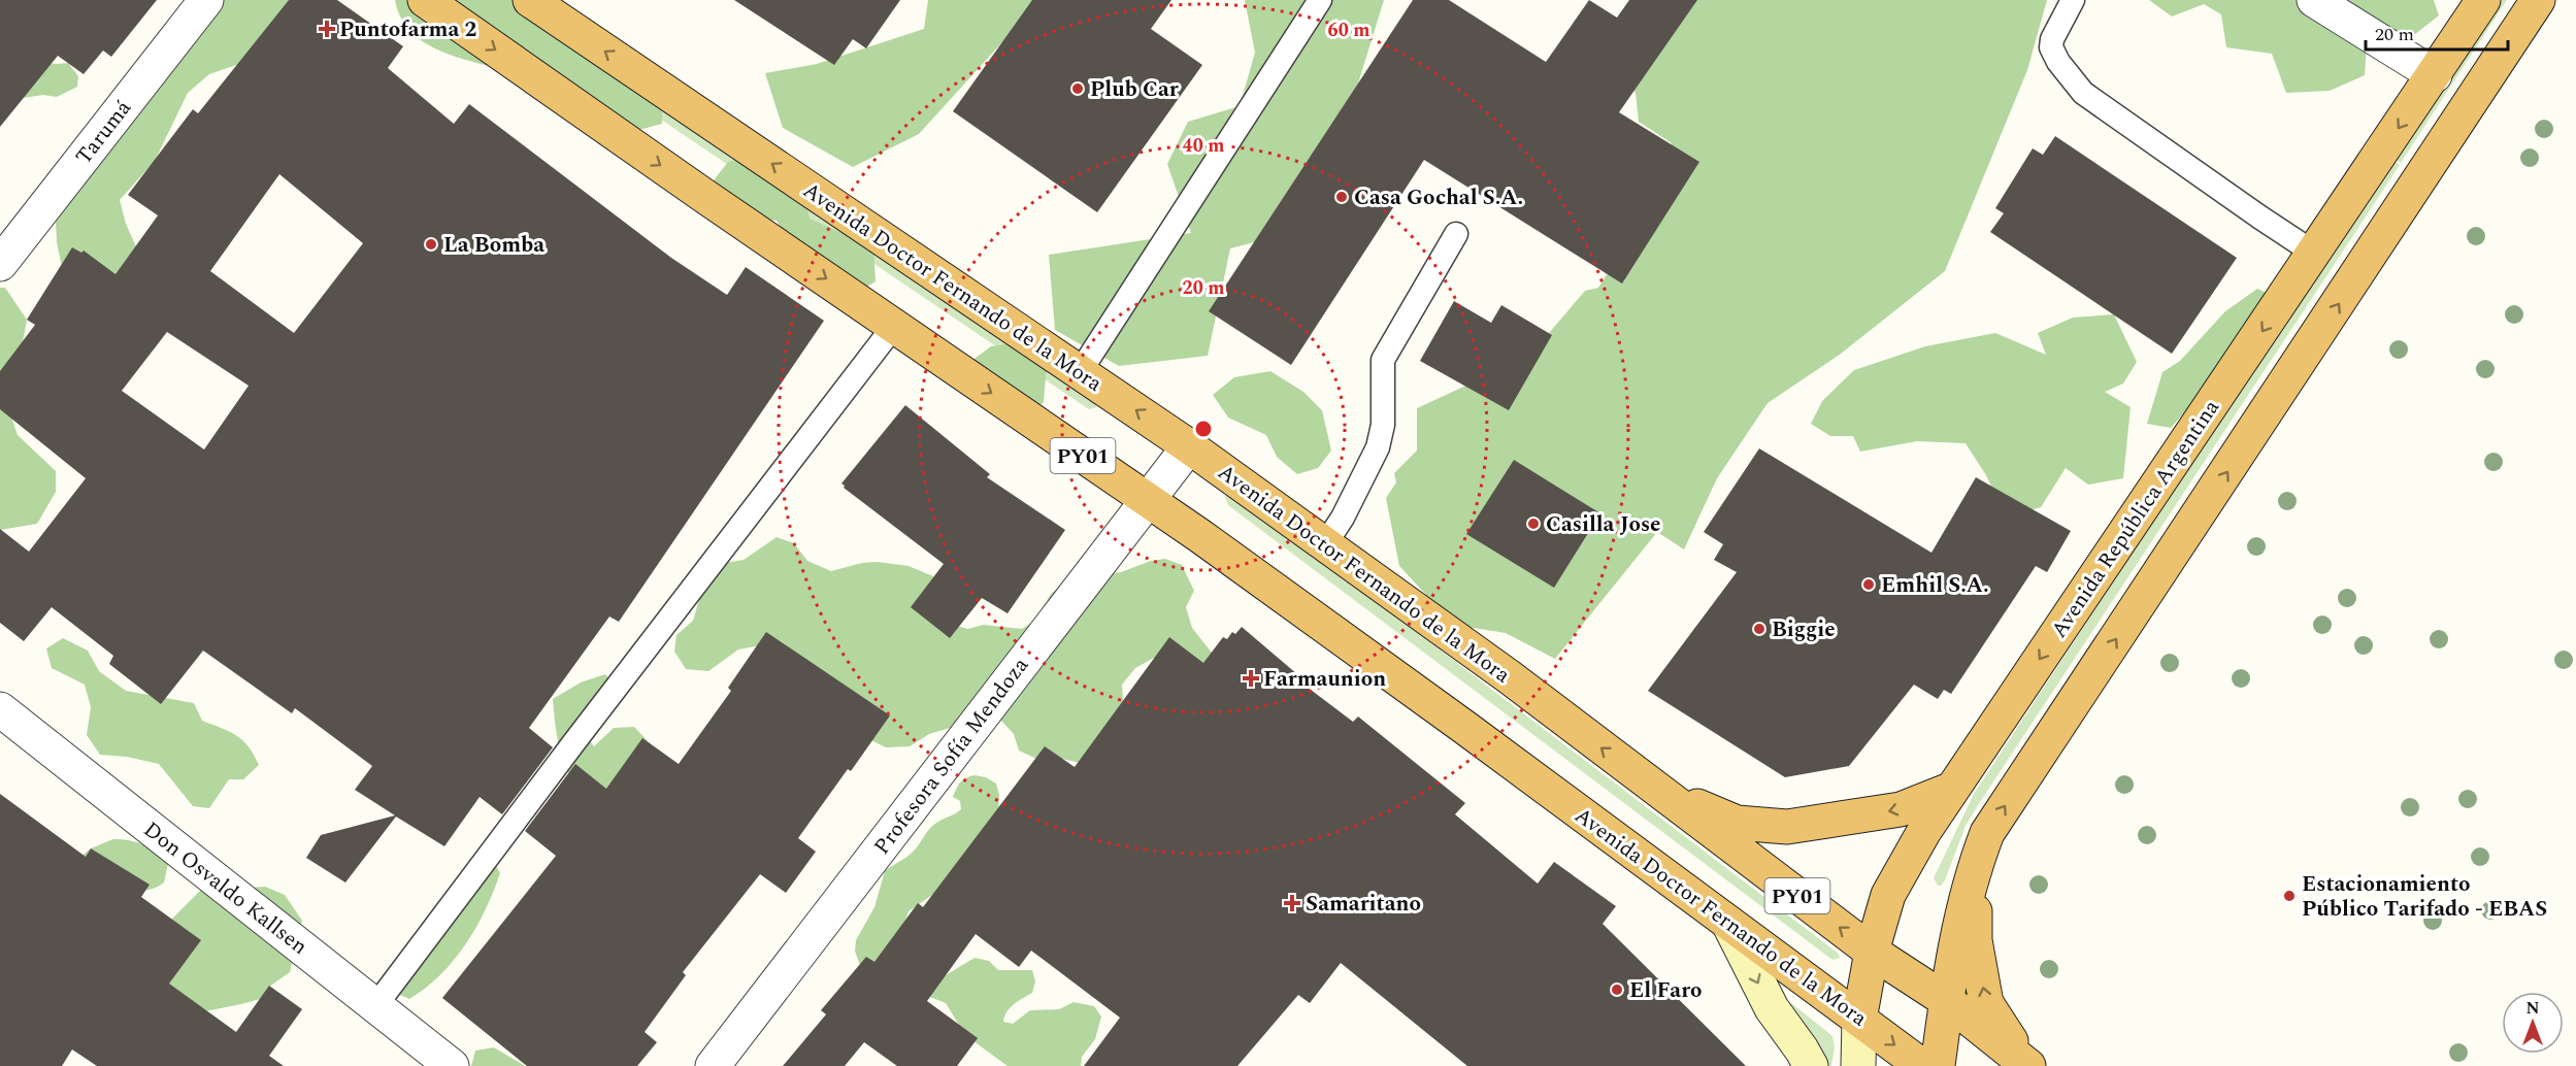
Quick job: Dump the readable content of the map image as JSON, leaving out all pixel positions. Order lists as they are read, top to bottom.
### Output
{
  "streets": {
    "highway": ["Avenida Doctor Fernando de la Mora", "PY01", "Avenida República Argentina"],
    "street": ["Tarumá", "Profesora Sofía Mendoza", "Don Osvaldo Kallsen"]
  },
  "crossings": [
    ["Avenida Doctor Fernando de la Mora", "Avenida República Argentina"],
    ["Avenida Doctor Fernando de la Mora", "Profesora Sofía Mendoza"]
  ],
  "places": {
    "health": ["Puntofarma 2", "Farmaunion", "Samaritano"],
    "other": [
      "Plub Car",
      "Casa Gochal S.A.",
      "La Bomba",
      "Casilla Jose",
      "Emhil S.A.",
      "Biggie",
      "Estacionamiento Público Tarifado - EBAS",
      "El Faro"
    ]
  },
  "scale_bar": "20 m",
  "north": "top",
  "rings": ["60 m", "40 m", "20 m"]
}
